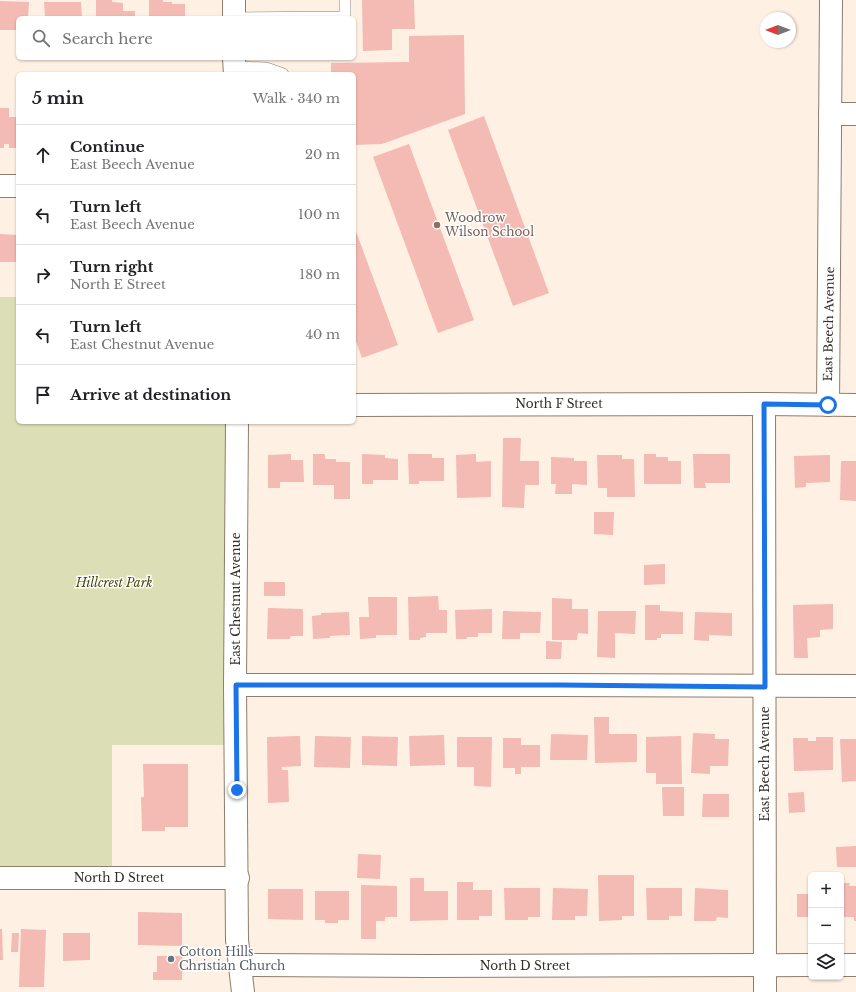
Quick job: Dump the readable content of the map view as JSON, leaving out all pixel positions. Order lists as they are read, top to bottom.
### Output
{
  "streets": {
    "street": [
      "East Beech Avenue",
      "North F Street",
      "East Chestnut Avenue",
      "North D Street"
    ]
  },
  "crossings": [
    ["East Beech Avenue", "North F Street"],
    ["East Beech Avenue", "North D Street"],
    ["East Chestnut Avenue", "North D Street"]
  ],
  "parks": ["Hillcrest Park"],
  "places": ["Woodrow Wilson School", "Cotton Hills Christian Church"],
  "north": "left",
  "page": {
    "search": "Search here",
    "heading": ["5 min", "Walk · 340 m"],
    "list": [
      ["Continue", "East Beech Avenue", "20 m"],
      ["Turn left", "East Beech Avenue", "100 m"],
      ["Turn right", "North E Street", "180 m"],
      ["Turn left", "East Chestnut Avenue", "40 m"],
      "Arrive at destination"
    ],
    "map_buttons": ["+", "−"]
  }
}
